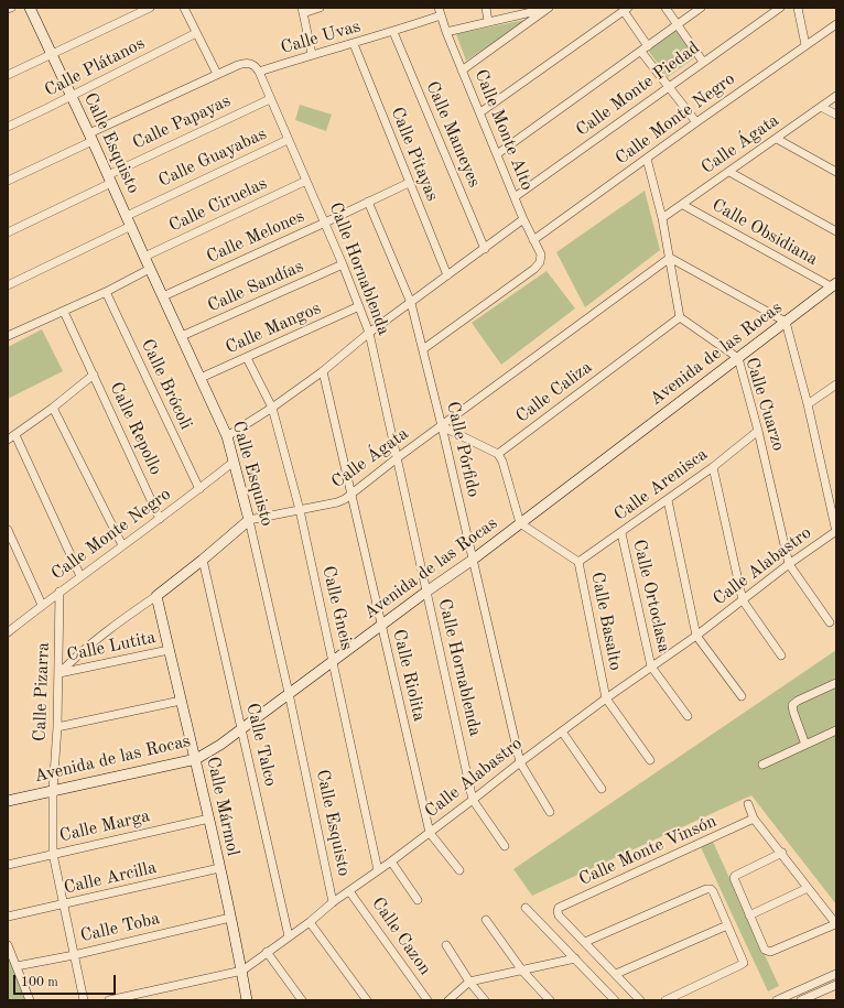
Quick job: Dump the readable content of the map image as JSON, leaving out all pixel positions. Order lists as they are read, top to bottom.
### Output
{
  "streets": {
    "street": [
      "Calle Uvas",
      "Calle Plátanos",
      "Calle Monte Piedad",
      "Calle Monte Negro",
      "Calle Papayas",
      "Calle Monte Alto",
      "Calle Mameyes",
      "Calle Esquisto",
      "Calle Ágata",
      "Calle Pitayas",
      "Calle Guayabas",
      "Calle Ciruelas",
      "Calle Obsidiana",
      "Calle Melones",
      "Calle Hornablenda",
      "Calle Sandías",
      "Calle Mangos",
      "Avenida de las Rocas",
      "Calle Brócoli",
      "Calle Caliza",
      "Calle Cuarzo",
      "Calle Repollo",
      "Calle Pórfido",
      "Calle Arenisca",
      "Calle Alabastro",
      "Calle Ortoclasa",
      "Calle Gneis",
      "Calle Basalto",
      "Calle Lutita",
      "Calle Riolita",
      "Calle Pizarra",
      "Calle Talco",
      "Calle Mármol",
      "Calle Marga",
      "Calle Monte Vinsón",
      "Calle Arcilla",
      "Calle Toba",
      "Calle Cazon"
    ]
  },
  "crossings": [
    ["Calle Uvas", "Calle Monte Alto"],
    ["Calle Uvas", "Calle Mameyes"],
    ["Calle Uvas", "Calle Pitayas"],
    ["Calle Uvas", "Calle Hornablenda"],
    ["Calle Plátanos", "Calle Esquisto"],
    ["Calle Monte Piedad", "Calle Monte Alto"],
    ["Calle Monte Negro", "Calle Monte Alto"],
    ["Calle Monte Negro", "Calle Esquisto"],
    ["Calle Monte Negro", "Calle Brócoli"],
    ["Calle Monte Negro", "Calle Repollo"],
    ["Calle Monte Negro", "Calle Pizarra"],
    ["Calle Papayas", "Calle Esquisto"],
    ["Calle Papayas", "Calle Hornablenda"],
    ["Calle Monte Alto", "Calle Pórfido"],
    ["Calle Esquisto", "Calle Ágata"],
    ["Calle Esquisto", "Calle Guayabas"],
    ["Calle Esquisto", "Calle Ciruelas"],
    ["Calle Esquisto", "Calle Melones"],
    ["Calle Esquisto", "Calle Sandías"],
    ["Calle Esquisto", "Calle Mangos"],
    ["Calle Esquisto", "Avenida de las Rocas"],
    ["Calle Esquisto", "Calle Alabastro"],
    ["Calle Ágata", "Calle Obsidiana"],
    ["Calle Ágata", "Calle Hornablenda"],
    ["Calle Ágata", "Calle Pórfido"],
    ["Calle Ágata", "Calle Gneis"],
    ["Calle Ágata", "Calle Lutita"],
    ["Calle Ágata", "Calle Riolita"],
    ["Calle Ágata", "Calle Pizarra"],
    ["Calle Ágata", "Calle Talco"],
    ["Calle Ágata", "Calle Mármol"],
    ["Calle Pitayas", "Calle Melones"],
    ["Calle Guayabas", "Calle Hornablenda"],
    ["Calle Ciruelas", "Calle Hornablenda"],
    ["Calle Obsidiana", "Avenida de las Rocas"],
    ["Calle Melones", "Calle Hornablenda"],
    ["Calle Melones", "Calle Pórfido"],
    ["Calle Hornablenda", "Calle Sandías"],
    ["Calle Hornablenda", "Calle Mangos"],
    ["Calle Hornablenda", "Avenida de las Rocas"],
    ["Calle Hornablenda", "Calle Alabastro"],
    ["Calle Mangos", "Calle Gneis"],
    ["Avenida de las Rocas", "Calle Cuarzo"],
    ["Avenida de las Rocas", "Calle Pórfido"],
    ["Avenida de las Rocas", "Calle Gneis"],
    ["Avenida de las Rocas", "Calle Basalto"],
    ["Avenida de las Rocas", "Calle Riolita"],
    ["Avenida de las Rocas", "Calle Pizarra"],
    ["Avenida de las Rocas", "Calle Talco"],
    ["Avenida de las Rocas", "Calle Mármol"],
    ["Calle Caliza", "Calle Cuarzo"],
    ["Calle Cuarzo", "Calle Arenisca"],
    ["Calle Cuarzo", "Calle Alabastro"],
    ["Calle Pórfido", "Calle Alabastro"],
    ["Calle Arenisca", "Calle Ortoclasa"],
    ["Calle Arenisca", "Calle Basalto"],
    ["Calle Alabastro", "Calle Ortoclasa"],
    ["Calle Alabastro", "Calle Gneis"],
    ["Calle Alabastro", "Calle Basalto"],
    ["Calle Alabastro", "Calle Riolita"],
    ["Calle Alabastro", "Calle Talco"],
    ["Calle Alabastro", "Calle Mármol"],
    ["Calle Alabastro", "Calle Cazon"],
    ["Calle Lutita", "Calle Pizarra"],
    ["Calle Lutita", "Calle Mármol"],
    ["Calle Pizarra", "Calle Marga"],
    ["Calle Pizarra", "Calle Arcilla"],
    ["Calle Pizarra", "Calle Toba"],
    ["Calle Mármol", "Calle Marga"],
    ["Calle Mármol", "Calle Arcilla"],
    ["Calle Mármol", "Calle Toba"]
  ],
  "scale_bar": "100 m"
}
